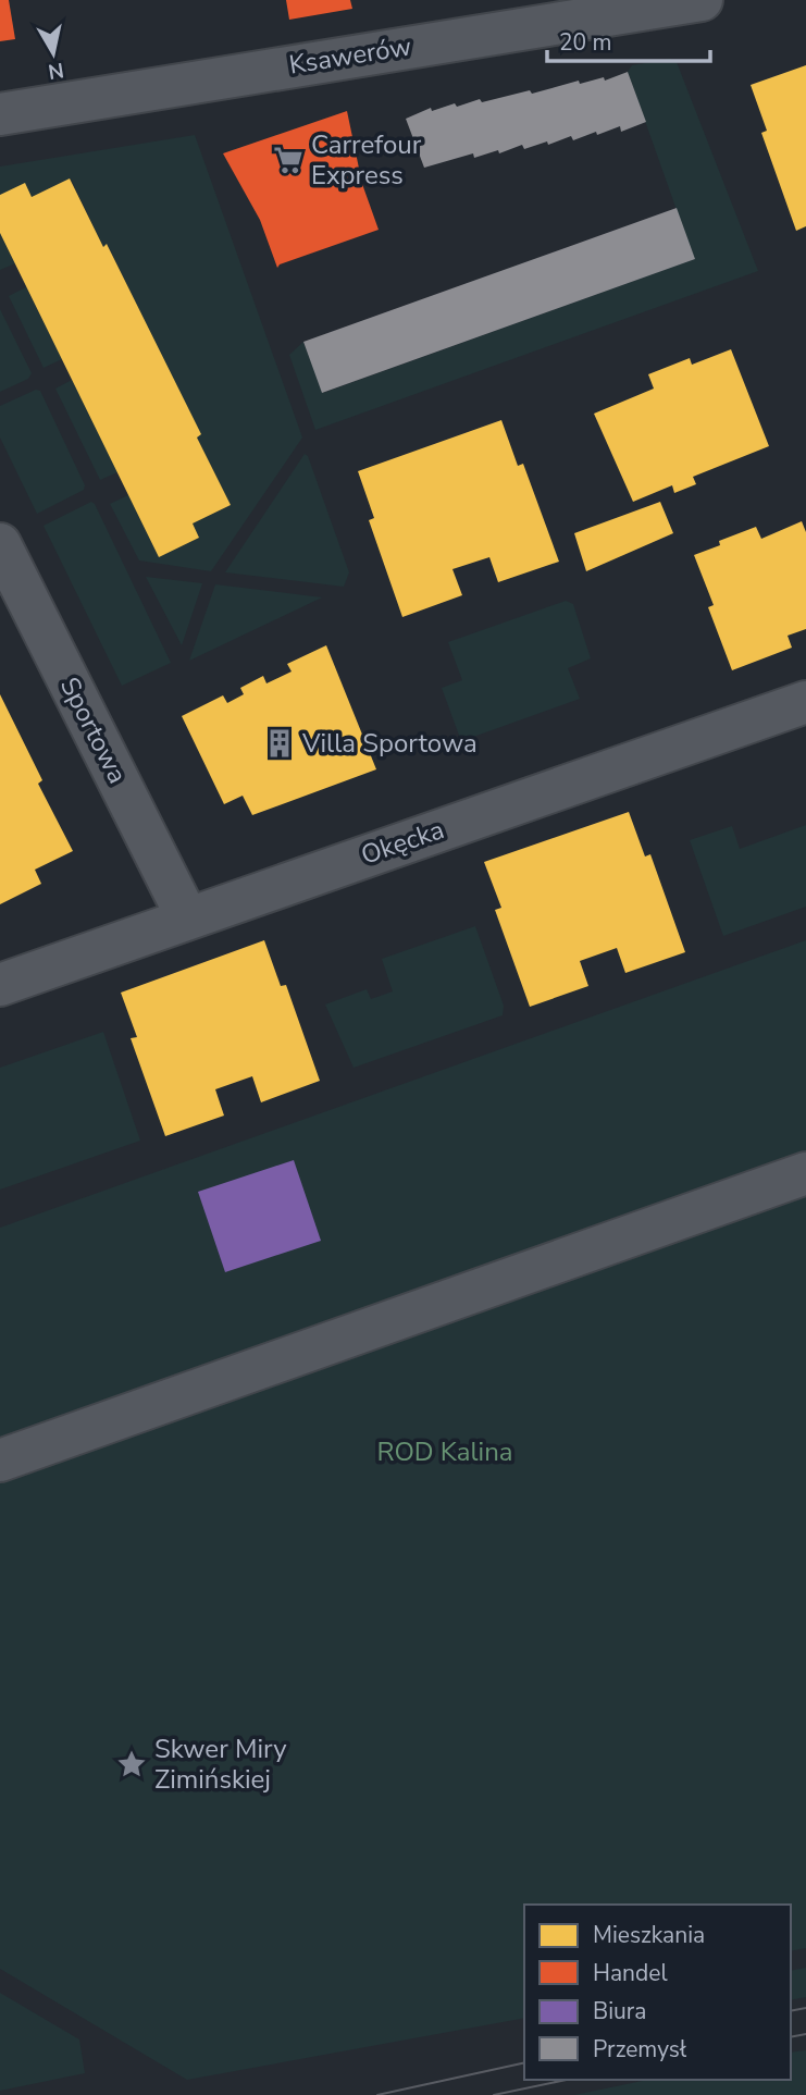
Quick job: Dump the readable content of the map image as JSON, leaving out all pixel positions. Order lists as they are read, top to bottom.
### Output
{
  "streets": {
    "street": ["Ksawerów", "Sportowa", "Okęcka"]
  },
  "crossings": [
    ["Sportowa", "Okęcka"]
  ],
  "parks": ["ROD Kalina"],
  "places": {
    "supermarket": ["Carrefour Express"],
    "building": ["Villa Sportowa"],
    "place": ["Skwer Miry Zimińskiej"]
  },
  "legend": [
    "Mieszkania",
    "Handel",
    "Biura",
    "Przemysł"
  ],
  "scale_bar": "20 m",
  "north": "bottom"
}
